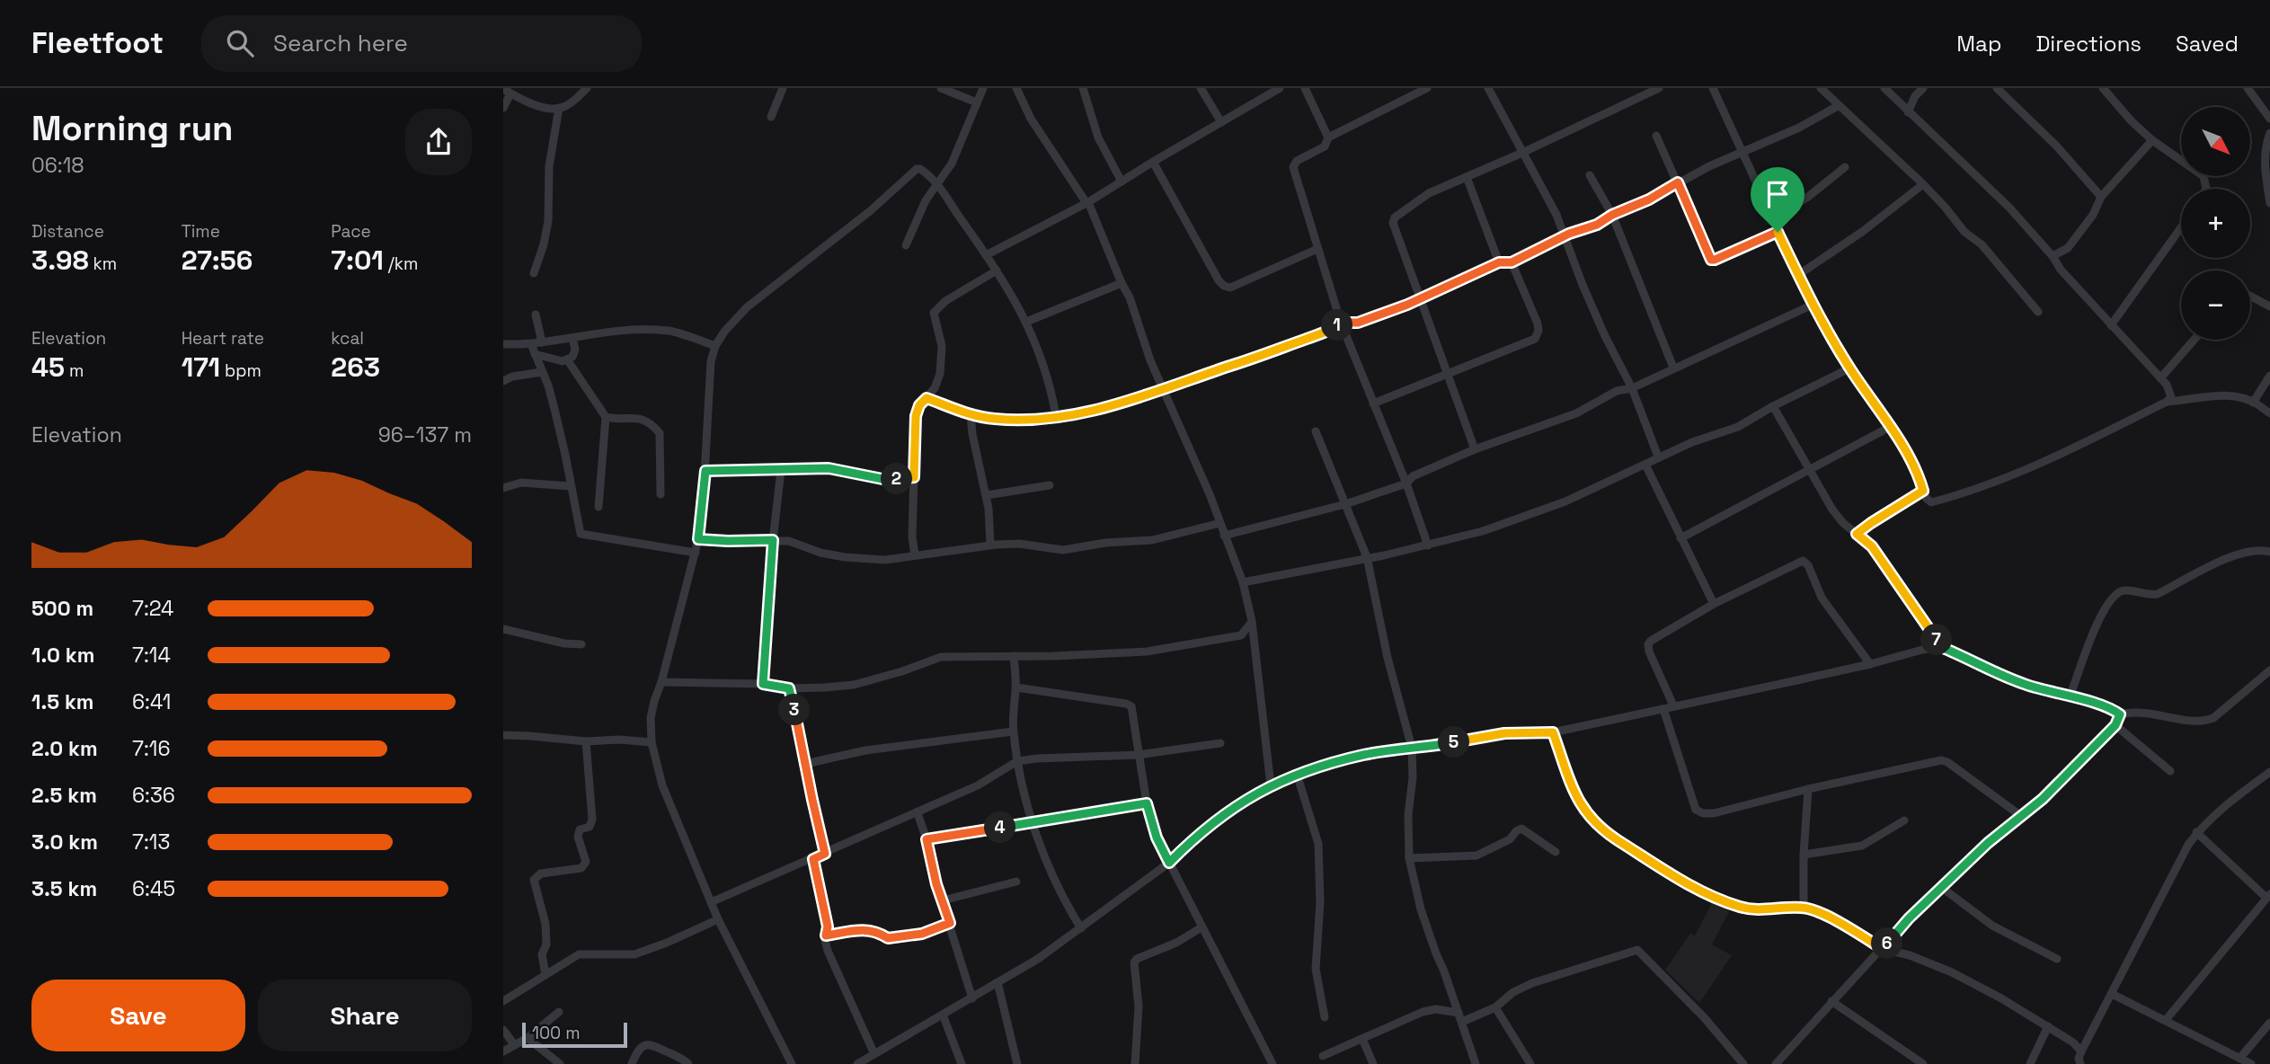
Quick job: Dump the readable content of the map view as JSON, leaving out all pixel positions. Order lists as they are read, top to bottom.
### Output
{
  "scale_bar": "100 m",
  "north": "bottom right",
  "page": {
    "header": "Fleetfoot",
    "search": "Search here",
    "nav": ["Map", "Directions", "Saved"],
    "heading": ["Morning run", "06:18"],
    "map_buttons": ["+", "−"],
    "stats": [
      ["Distance", "3.98 km"],
      ["Time", "27:56"],
      ["Pace", "7:01 /km"],
      ["Elevation", "45 m"],
      ["Heart rate", "171 bpm"],
      ["kcal", "263"]
    ],
    "pins": [
      "1",
      "2",
      "7",
      "3",
      "5",
      "4",
      "6"
    ],
    "chart": ["Elevation", "96–137 m"],
    "list": [
      {
        "name": "500 m",
        "note": "7:24"
      },
      {
        "name": "1.0 km",
        "note": "7:14"
      },
      {
        "name": "1.5 km",
        "note": "6:41"
      },
      {
        "name": "2.0 km",
        "note": "7:16"
      },
      {
        "name": "2.5 km",
        "note": "6:36"
      },
      {
        "name": "3.0 km",
        "note": "7:13"
      },
      {
        "name": "3.5 km",
        "note": "6:45"
      }
    ],
    "buttons": ["Save", "Share"],
    "scale": "100 m"
  }
}
